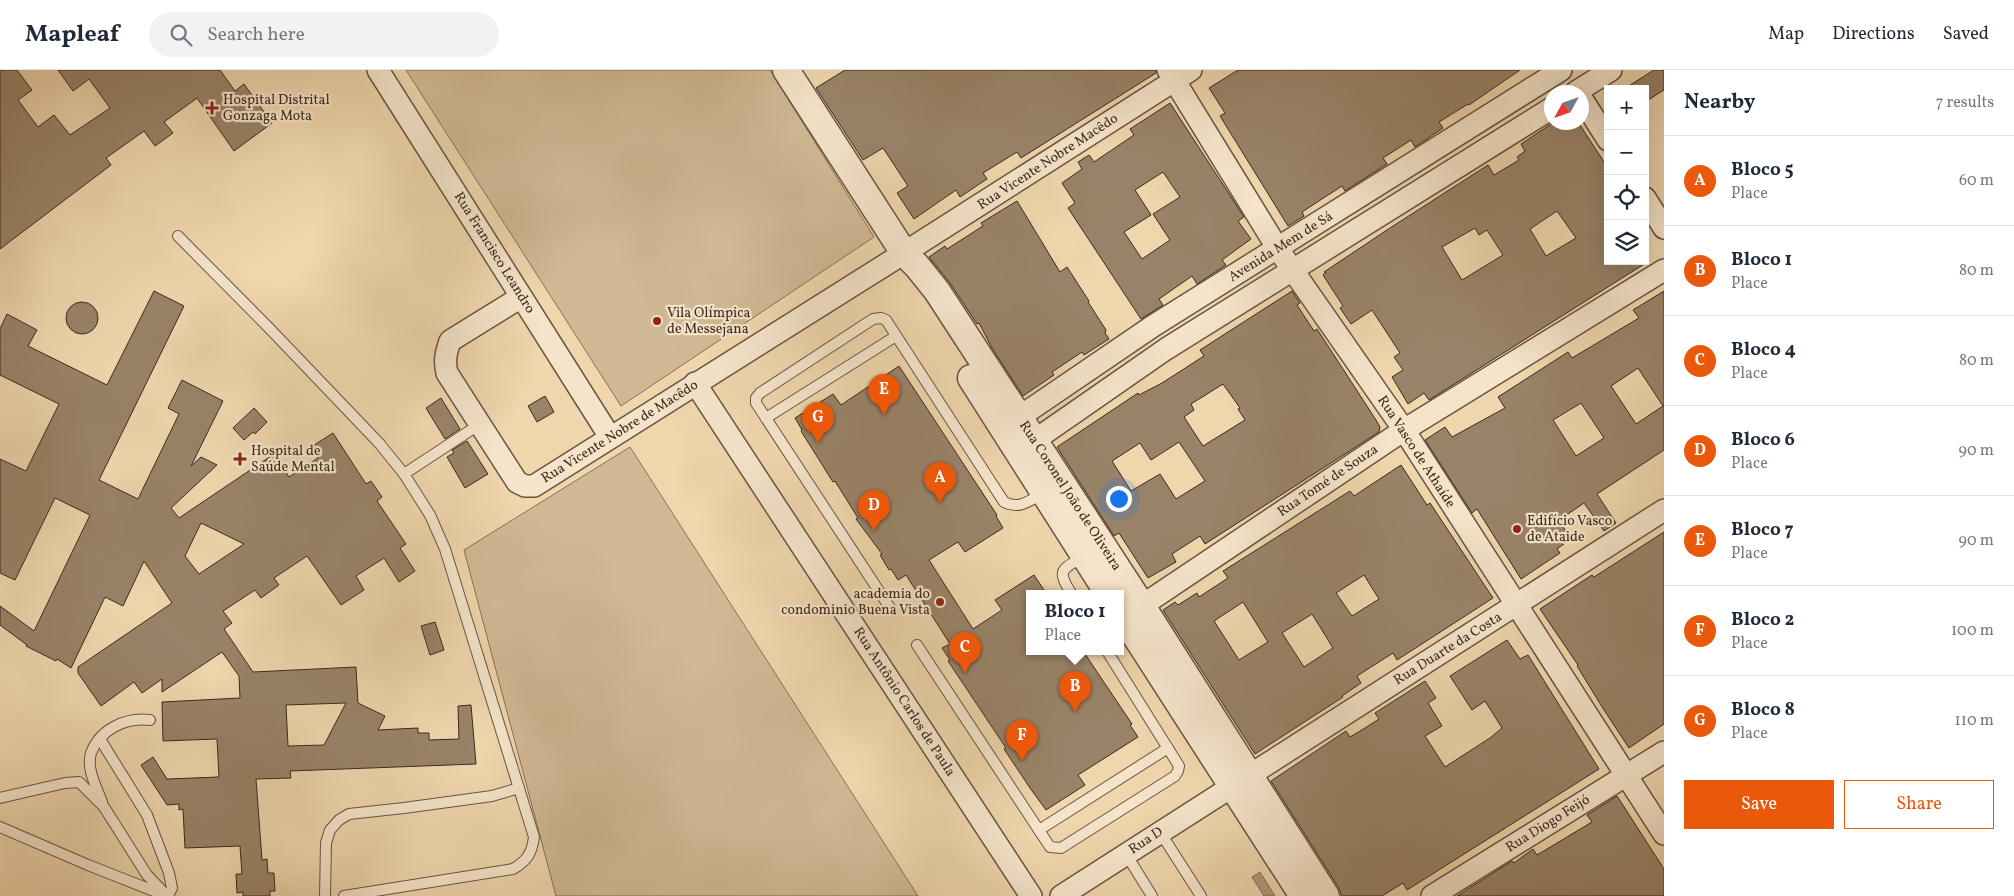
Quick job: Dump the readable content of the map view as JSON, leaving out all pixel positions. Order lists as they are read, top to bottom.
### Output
{
  "streets": {
    "street": [
      "Rua Vicente Nobre Macêdo",
      "Avenida Mem de Sá",
      "Rua Francisco Leandro",
      "Rua Vicente Nobre de Macêdo",
      "Rua Vasco de Athaíde",
      "Rua Tomé de Souza",
      "Rua Coronel João de Oliveira",
      "Rua Duarte da Costa",
      "Rua Antônio Carlos de Paula",
      "Rua Diogo Feijó",
      "Rua D"
    ]
  },
  "crossings": [
    ["Rua Vicente Nobre Macêdo", "Rua Vicente Nobre de Macêdo"],
    ["Rua Vicente Nobre Macêdo", "Rua Vasco de Athaíde"],
    ["Rua Vicente Nobre Macêdo", "Rua Coronel João de Oliveira"],
    ["Avenida Mem de Sá", "Rua Vasco de Athaíde"],
    ["Avenida Mem de Sá", "Rua Coronel João de Oliveira"],
    ["Rua Francisco Leandro", "Rua Vicente Nobre de Macêdo"],
    ["Rua Vicente Nobre de Macêdo", "Rua Coronel João de Oliveira"],
    ["Rua Vicente Nobre de Macêdo", "Rua Antônio Carlos de Paula"],
    ["Rua Vasco de Athaíde", "Rua Tomé de Souza"],
    ["Rua Vasco de Athaíde", "Rua Duarte da Costa"],
    ["Rua Vasco de Athaíde", "Rua Diogo Feijó"],
    ["Rua Tomé de Souza", "Rua Coronel João de Oliveira"],
    ["Rua Coronel João de Oliveira", "Rua Duarte da Costa"],
    ["Rua Coronel João de Oliveira", "Rua D"],
    ["Rua Duarte da Costa", "Rua D"]
  ],
  "places": {
    "health": ["Hospital Distrital Gonzaga Mota", "Hospital de Saúde Mental"],
    "other": ["Vila Olímpica de Messejana", "Edifício Vasco de Ataide", "academia do condominio Buena Vista"]
  },
  "north": "bottom left",
  "page": {
    "header": "Mapleaf",
    "search": "Search here",
    "nav": ["Map", "Directions", "Saved"],
    "heading": ["Nearby", "7 results"],
    "map_buttons": ["+", "−"],
    "list": [
      {
        "mark": "A",
        "name": "Bloco 5",
        "note": "Place",
        "value": "60 m"
      },
      {
        "mark": "B",
        "name": "Bloco 1",
        "note": "Place",
        "value": "80 m"
      },
      {
        "mark": "C",
        "name": "Bloco 4",
        "note": "Place",
        "value": "80 m"
      },
      {
        "mark": "D",
        "name": "Bloco 6",
        "note": "Place",
        "value": "90 m"
      },
      {
        "mark": "E",
        "name": "Bloco 7",
        "note": "Place",
        "value": "90 m"
      },
      {
        "mark": "F",
        "name": "Bloco 2",
        "note": "Place",
        "value": "100 m"
      },
      {
        "mark": "G",
        "name": "Bloco 8",
        "note": "Place",
        "value": "110 m"
      }
    ],
    "pins": [
      "E",
      "G",
      "A",
      "D",
      "C",
      "B",
      "F"
    ],
    "popup": ["Bloco 1", "Place"],
    "buttons": ["Save", "Share"]
  }
}
